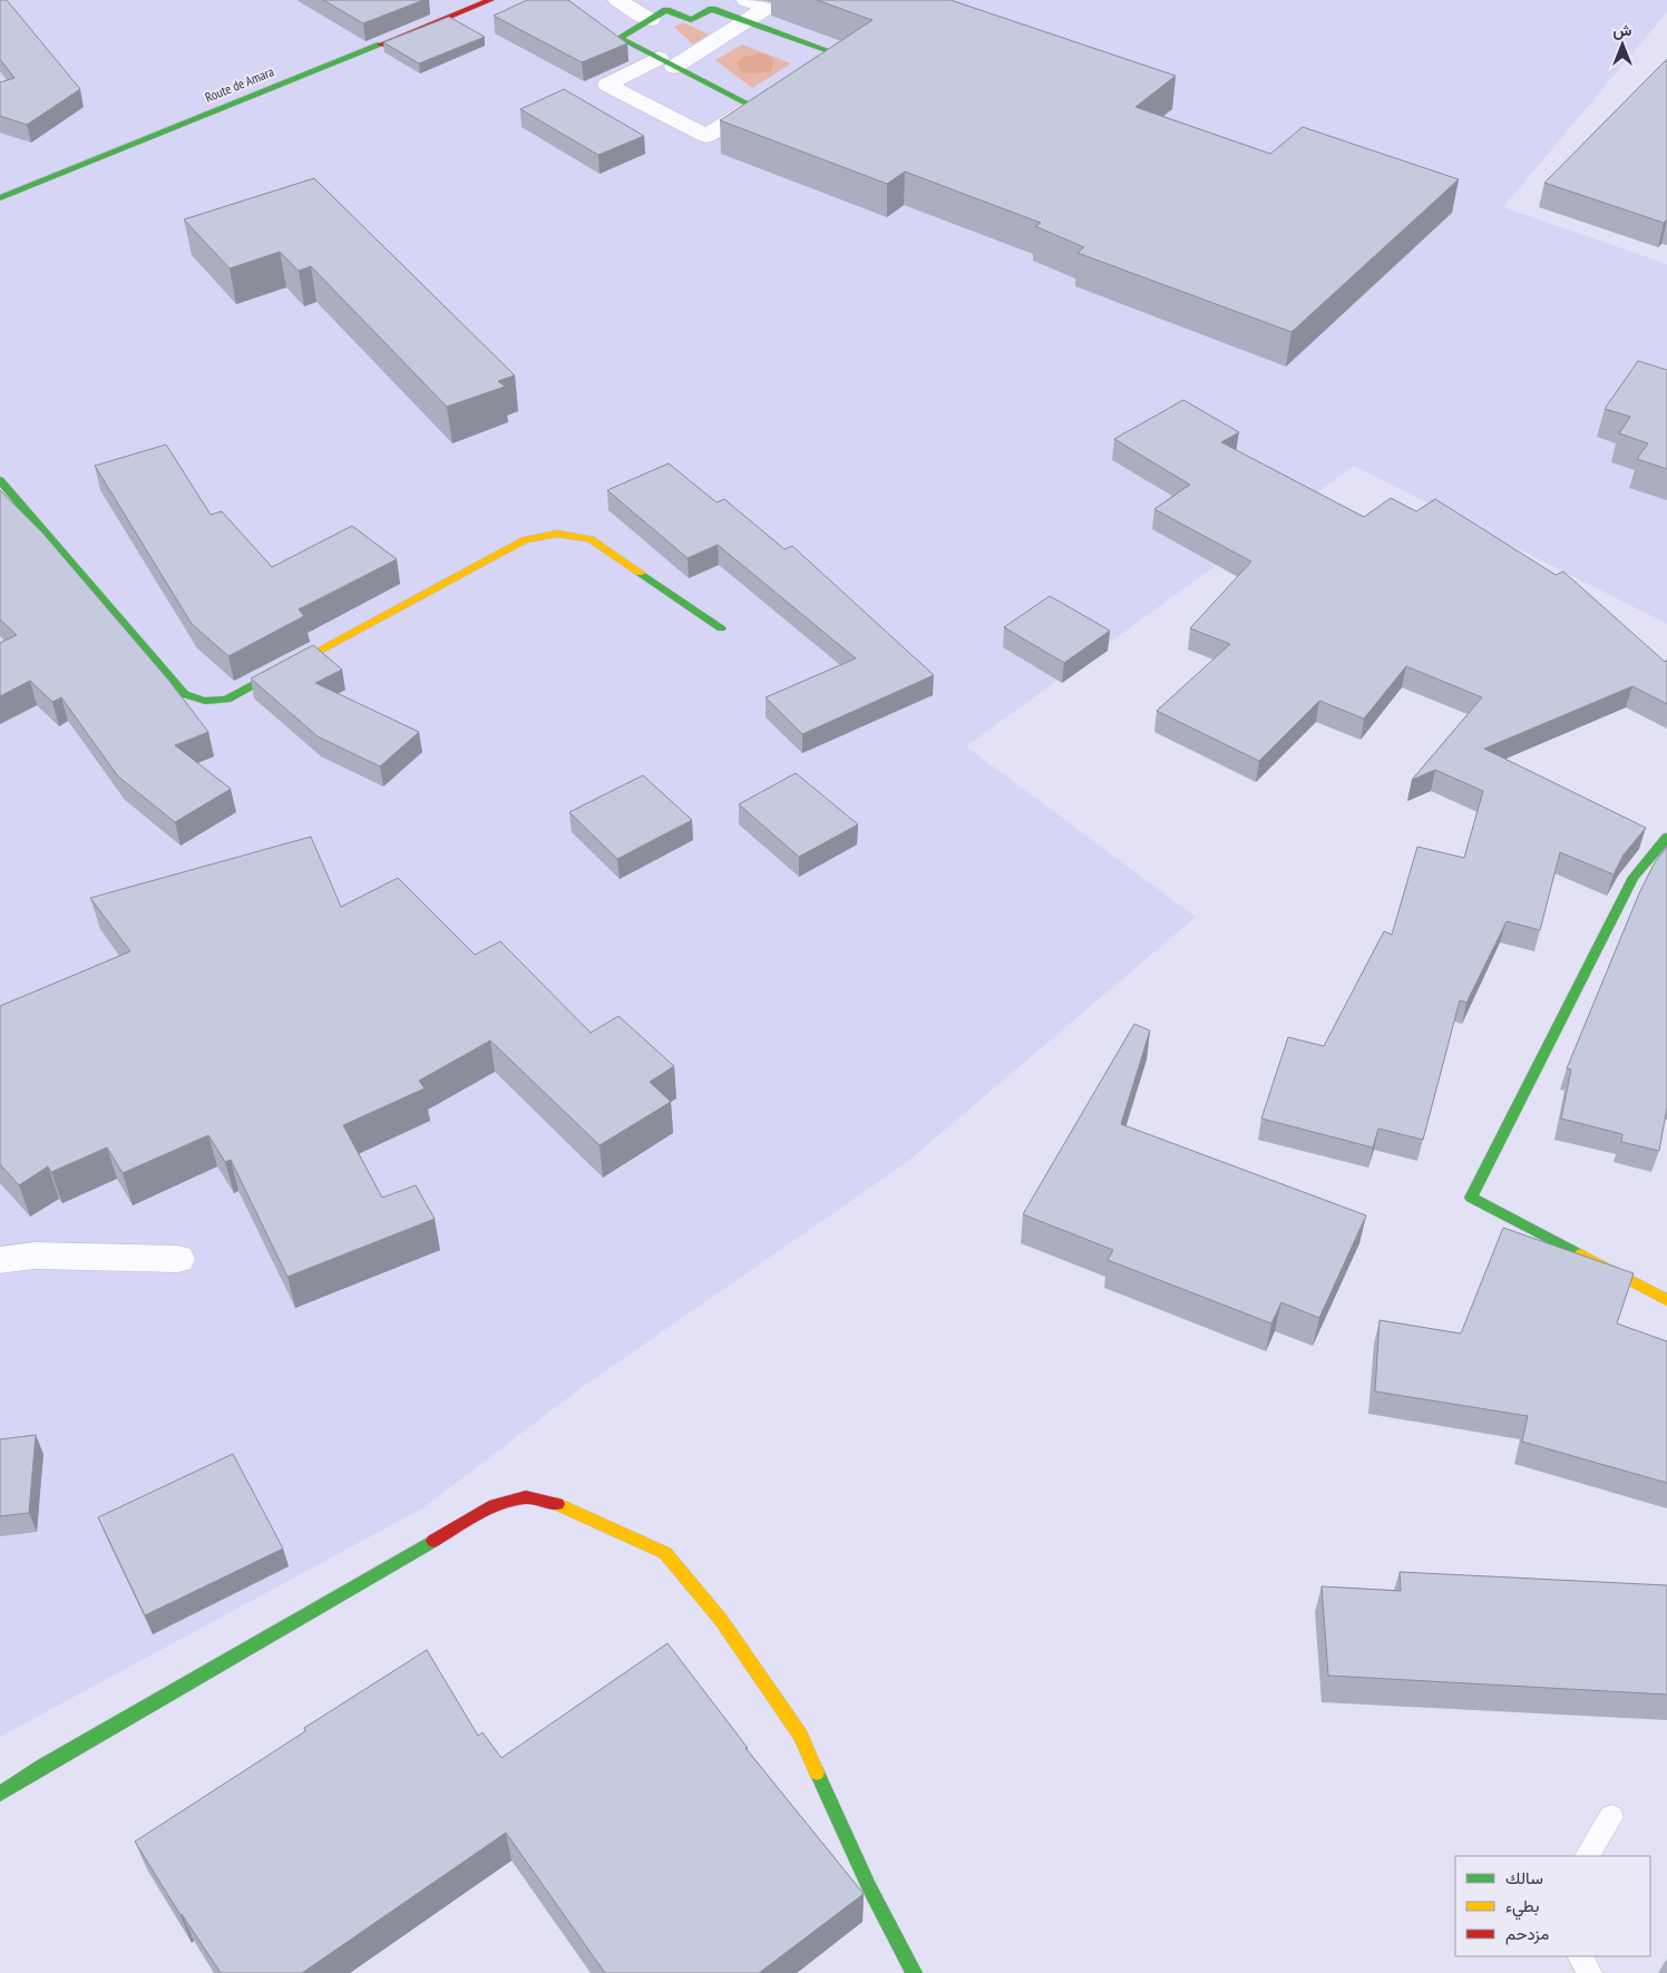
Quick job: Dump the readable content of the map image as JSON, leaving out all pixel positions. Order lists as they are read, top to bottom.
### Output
{
  "streets": {
    "street": ["Route de Amara"]
  },
  "legend": ["سالك", "بطيء", "مزدحم"],
  "north": "top"
}
